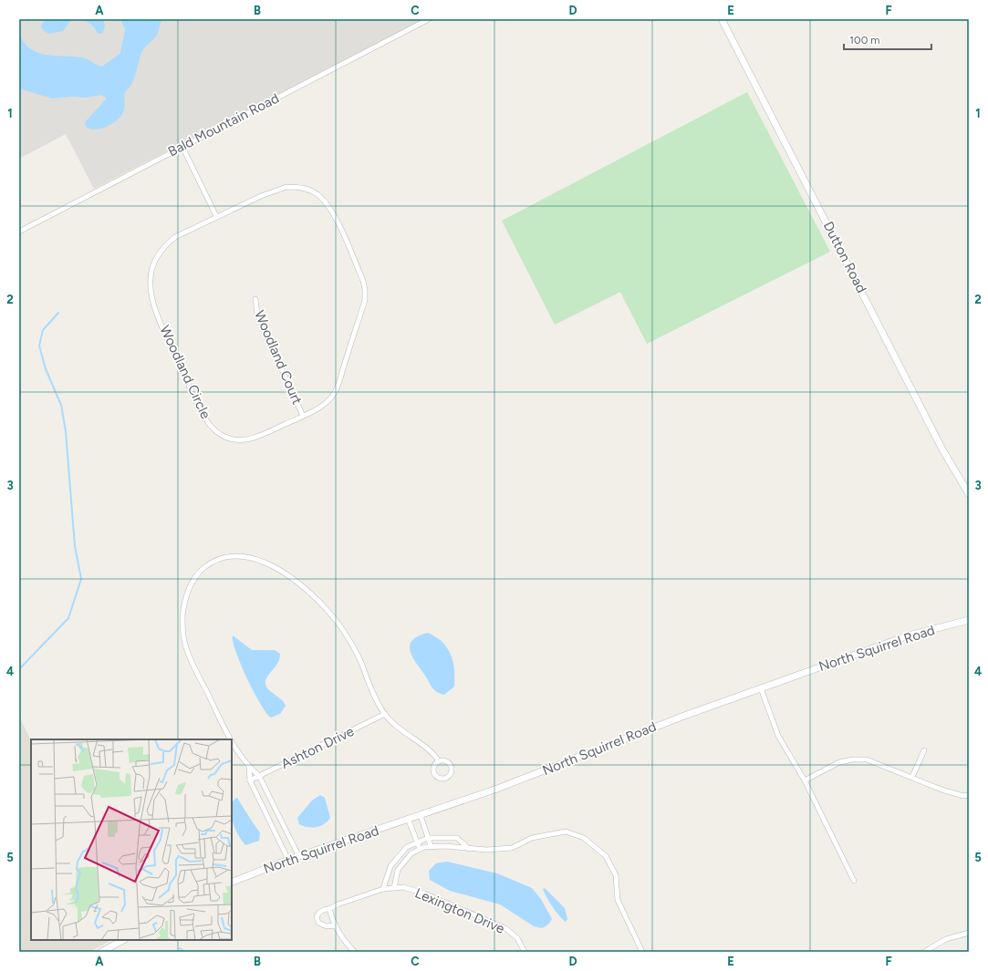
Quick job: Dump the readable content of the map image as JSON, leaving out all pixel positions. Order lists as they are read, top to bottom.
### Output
{
  "streets": {
    "street": [
      "Bald Mountain Road",
      "Dutton Road",
      "Woodland Court",
      "Woodland Circle",
      "North Squirrel Road",
      "Ashton Drive",
      "Lexington Drive"
    ]
  },
  "crossings": [
    ["Woodland Court", "Woodland Circle"]
  ],
  "scale_bar": "100 m",
  "grid": {
    "columns": [
      "A",
      "B",
      "C",
      "D",
      "E",
      "F"
    ],
    "rows": [
      "1",
      "2",
      "3",
      "4",
      "5"
    ]
  }
}
